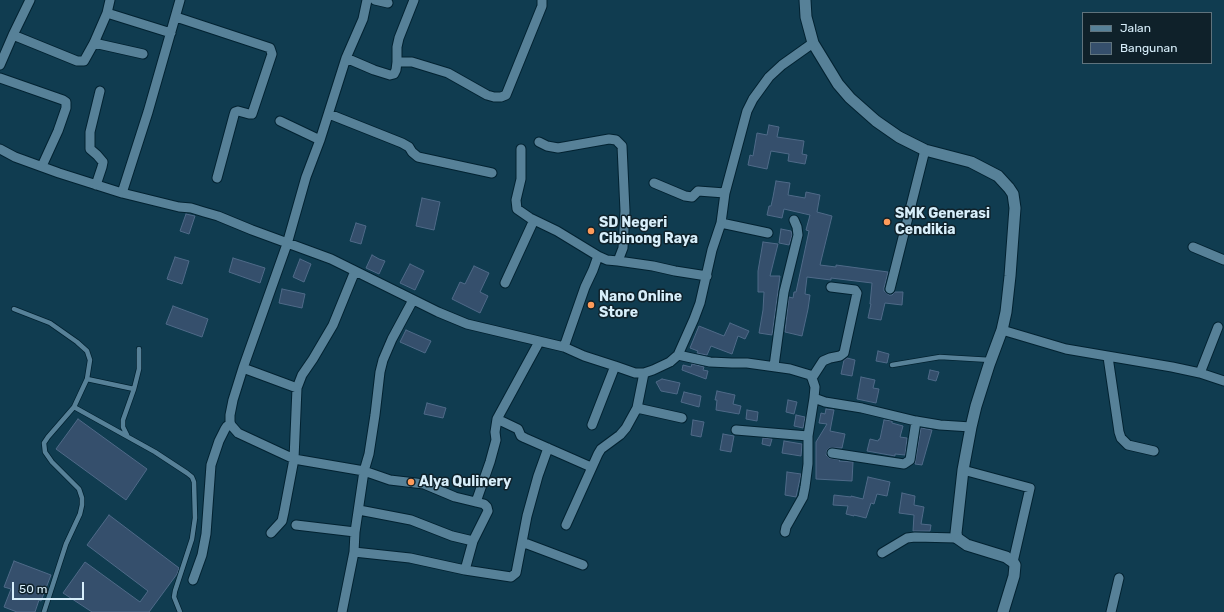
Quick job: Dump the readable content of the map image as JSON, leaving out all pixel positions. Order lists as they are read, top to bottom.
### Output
{
  "places": [
    "SMK Generasi Cendikia",
    "SD Negeri Cibinong Raya",
    "Nano Online Store",
    "Alya Qulinery"
  ],
  "legend": ["Jalan", "Bangunan"],
  "scale_bar": "50 m"
}
